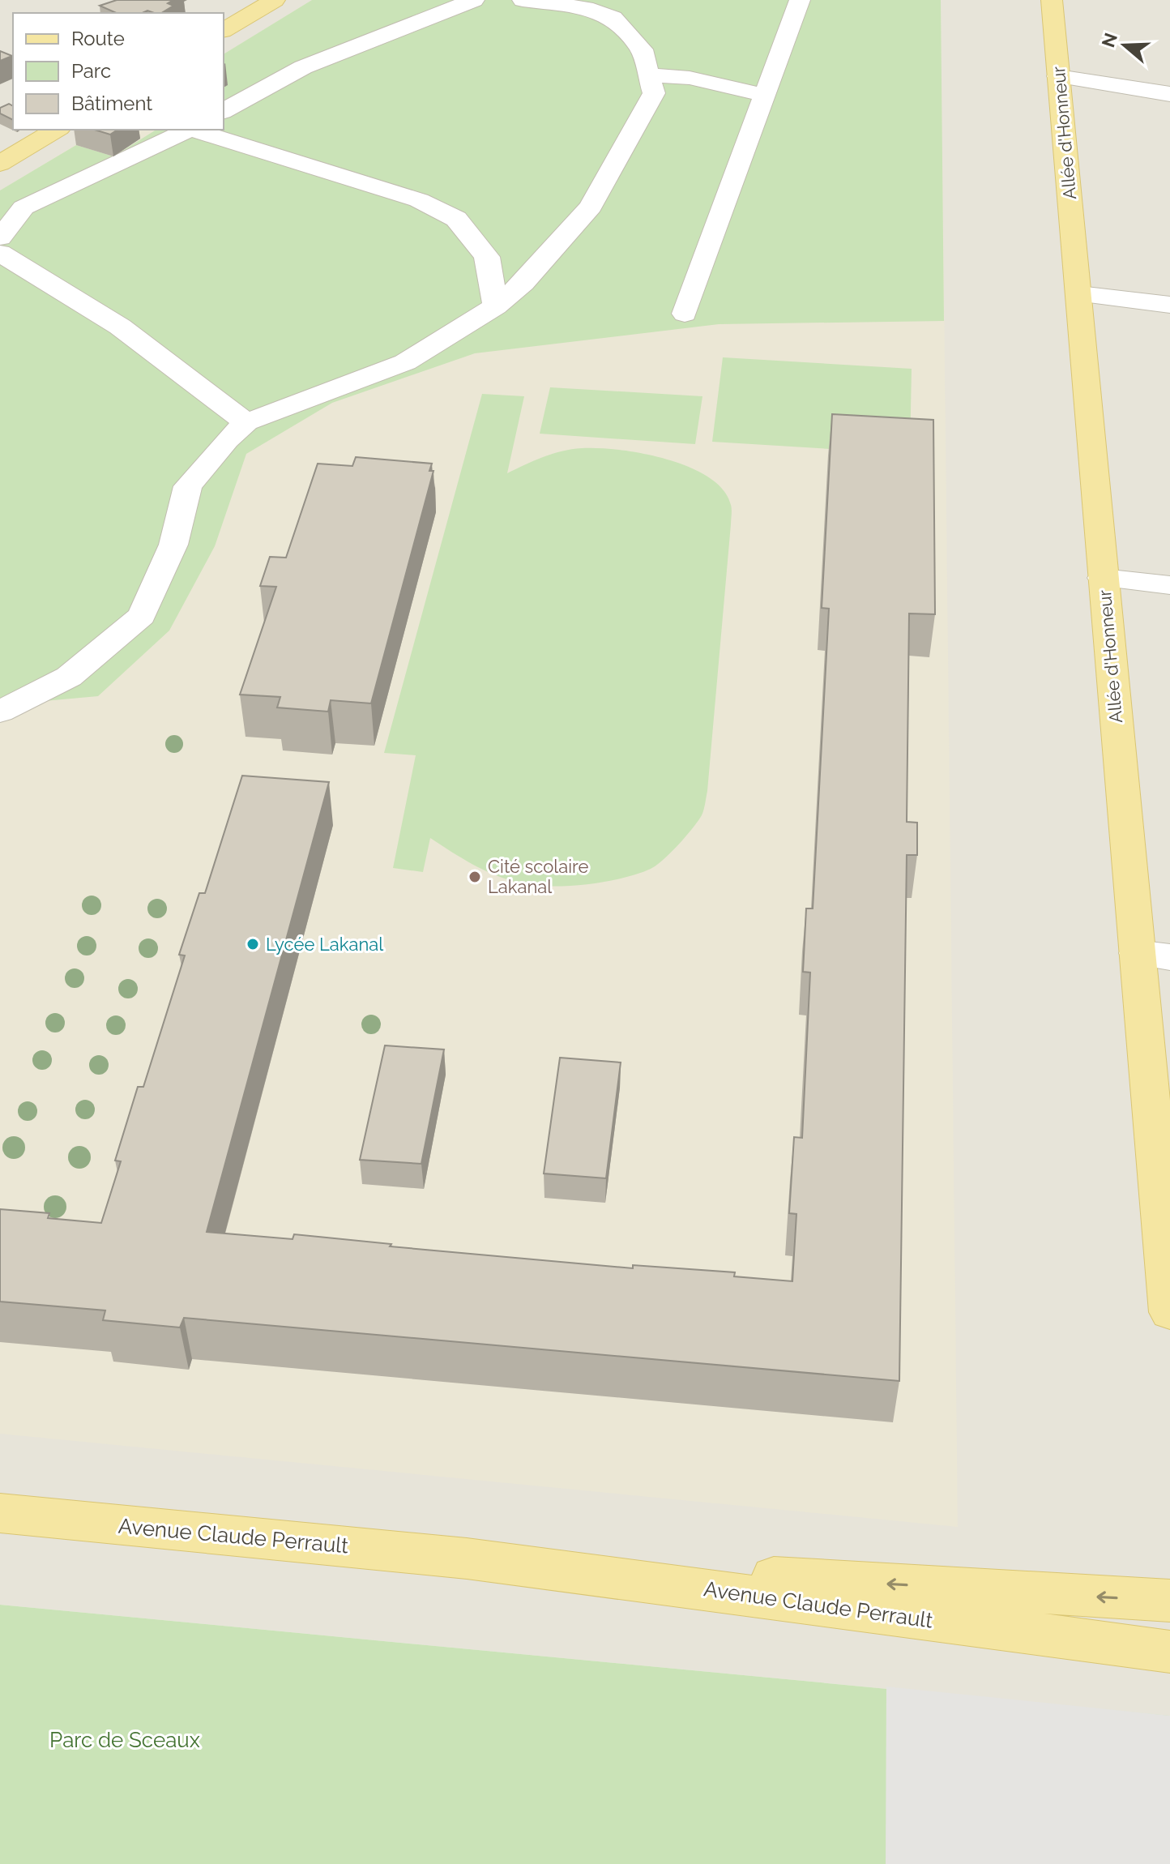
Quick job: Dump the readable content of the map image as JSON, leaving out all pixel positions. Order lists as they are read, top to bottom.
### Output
{
  "streets": {
    "main road": ["Allée d'Honneur", "Avenue Claude Perrault"]
  },
  "parks": ["Parc de Sceaux"],
  "places": ["Cité scolaire Lakanal", "Lycée Lakanal"],
  "legend": ["Route", "Parc", "Bâtiment"],
  "north": "left"
}
